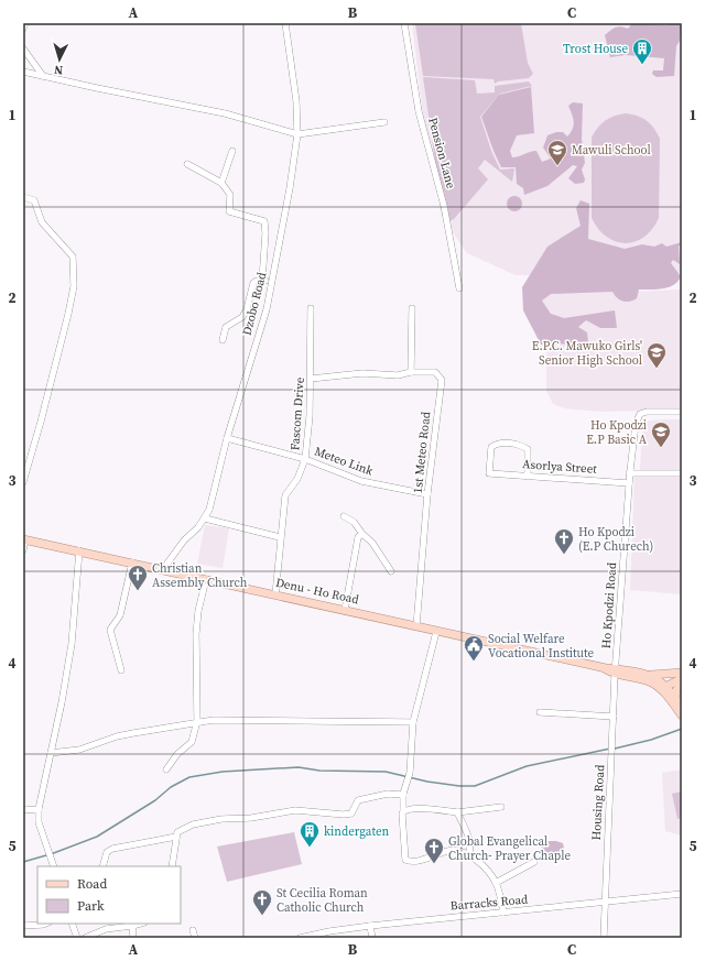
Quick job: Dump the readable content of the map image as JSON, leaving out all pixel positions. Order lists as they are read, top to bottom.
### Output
{
  "streets": {
    "main road": ["Denu - Ho Road"],
    "street": [
      "Pension Lane",
      "Dzobo Road",
      "Fascom Drive",
      "1st Meteo Road",
      "Meteo Link",
      "Asorlya Street",
      "Ho Kpodzi Road",
      "Housing Road",
      "Barracks Road"
    ]
  },
  "crossings": [
    ["Dzobo Road", "Meteo Link"],
    ["Dzobo Road", "Denu - Ho Road"],
    ["Fascom Drive", "1st Meteo Road"],
    ["Fascom Drive", "Meteo Link"],
    ["Fascom Drive", "Denu - Ho Road"],
    ["1st Meteo Road", "Meteo Link"],
    ["1st Meteo Road", "Denu - Ho Road"],
    ["Asorlya Street", "Ho Kpodzi Road"],
    ["Denu - Ho Road", "Ho Kpodzi Road"],
    ["Denu - Ho Road", "Housing Road"],
    ["Ho Kpodzi Road", "Housing Road"],
    ["Housing Road", "Barracks Road"]
  ],
  "places": {
    "building": ["Trost House", "kindergaten"],
    "school or university": ["Mawuli School", "E.P.C. Mawuko Girls' Senior High School", "Ho Kpodzi E.P Basic A"],
    "church": [
      "Ho Kpodzi (E.P Churech)",
      "Christian Assembly Church",
      "Global Evangelical Church- Prayer Chaple",
      "St Cecilia Roman Catholic Church"
    ],
    "public building": ["Social Welfare Vocational Institute"]
  },
  "legend": ["Road", "Park"],
  "north": "bottom",
  "grid": {
    "columns": ["A", "B", "C"],
    "rows": [
      "1",
      "2",
      "3",
      "4",
      "5"
    ]
  }
}
